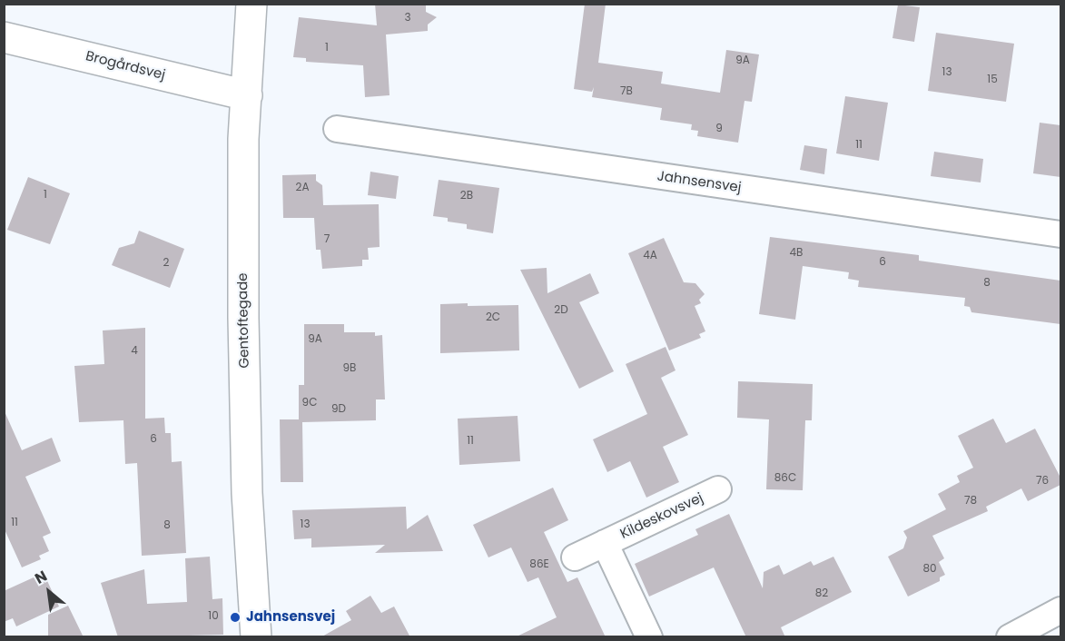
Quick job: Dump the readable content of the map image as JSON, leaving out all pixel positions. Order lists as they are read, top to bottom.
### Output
{
  "streets": {
    "street": [
      "Brogårdsvej",
      "Jahnsensvej",
      "Gentoftegade",
      "Kildeskovsvej"
    ]
  },
  "crossings": [
    ["Brogårdsvej", "Gentoftegade"]
  ],
  "places": ["Jahnsensvej"],
  "house_numbers": [
    "3",
    "1",
    "9A",
    "13",
    "15",
    "7B",
    "9",
    "11",
    "2A",
    "1",
    "2B",
    "7",
    "4B",
    "4A",
    "6",
    "2",
    "8",
    "2D",
    "2C",
    "9A",
    "4",
    "9B",
    "9C",
    "9D",
    "6",
    "11",
    "86C",
    "76",
    "78",
    "11",
    "13",
    "8",
    "86E",
    "80",
    "82",
    "10"
  ],
  "north": "top left"
}
